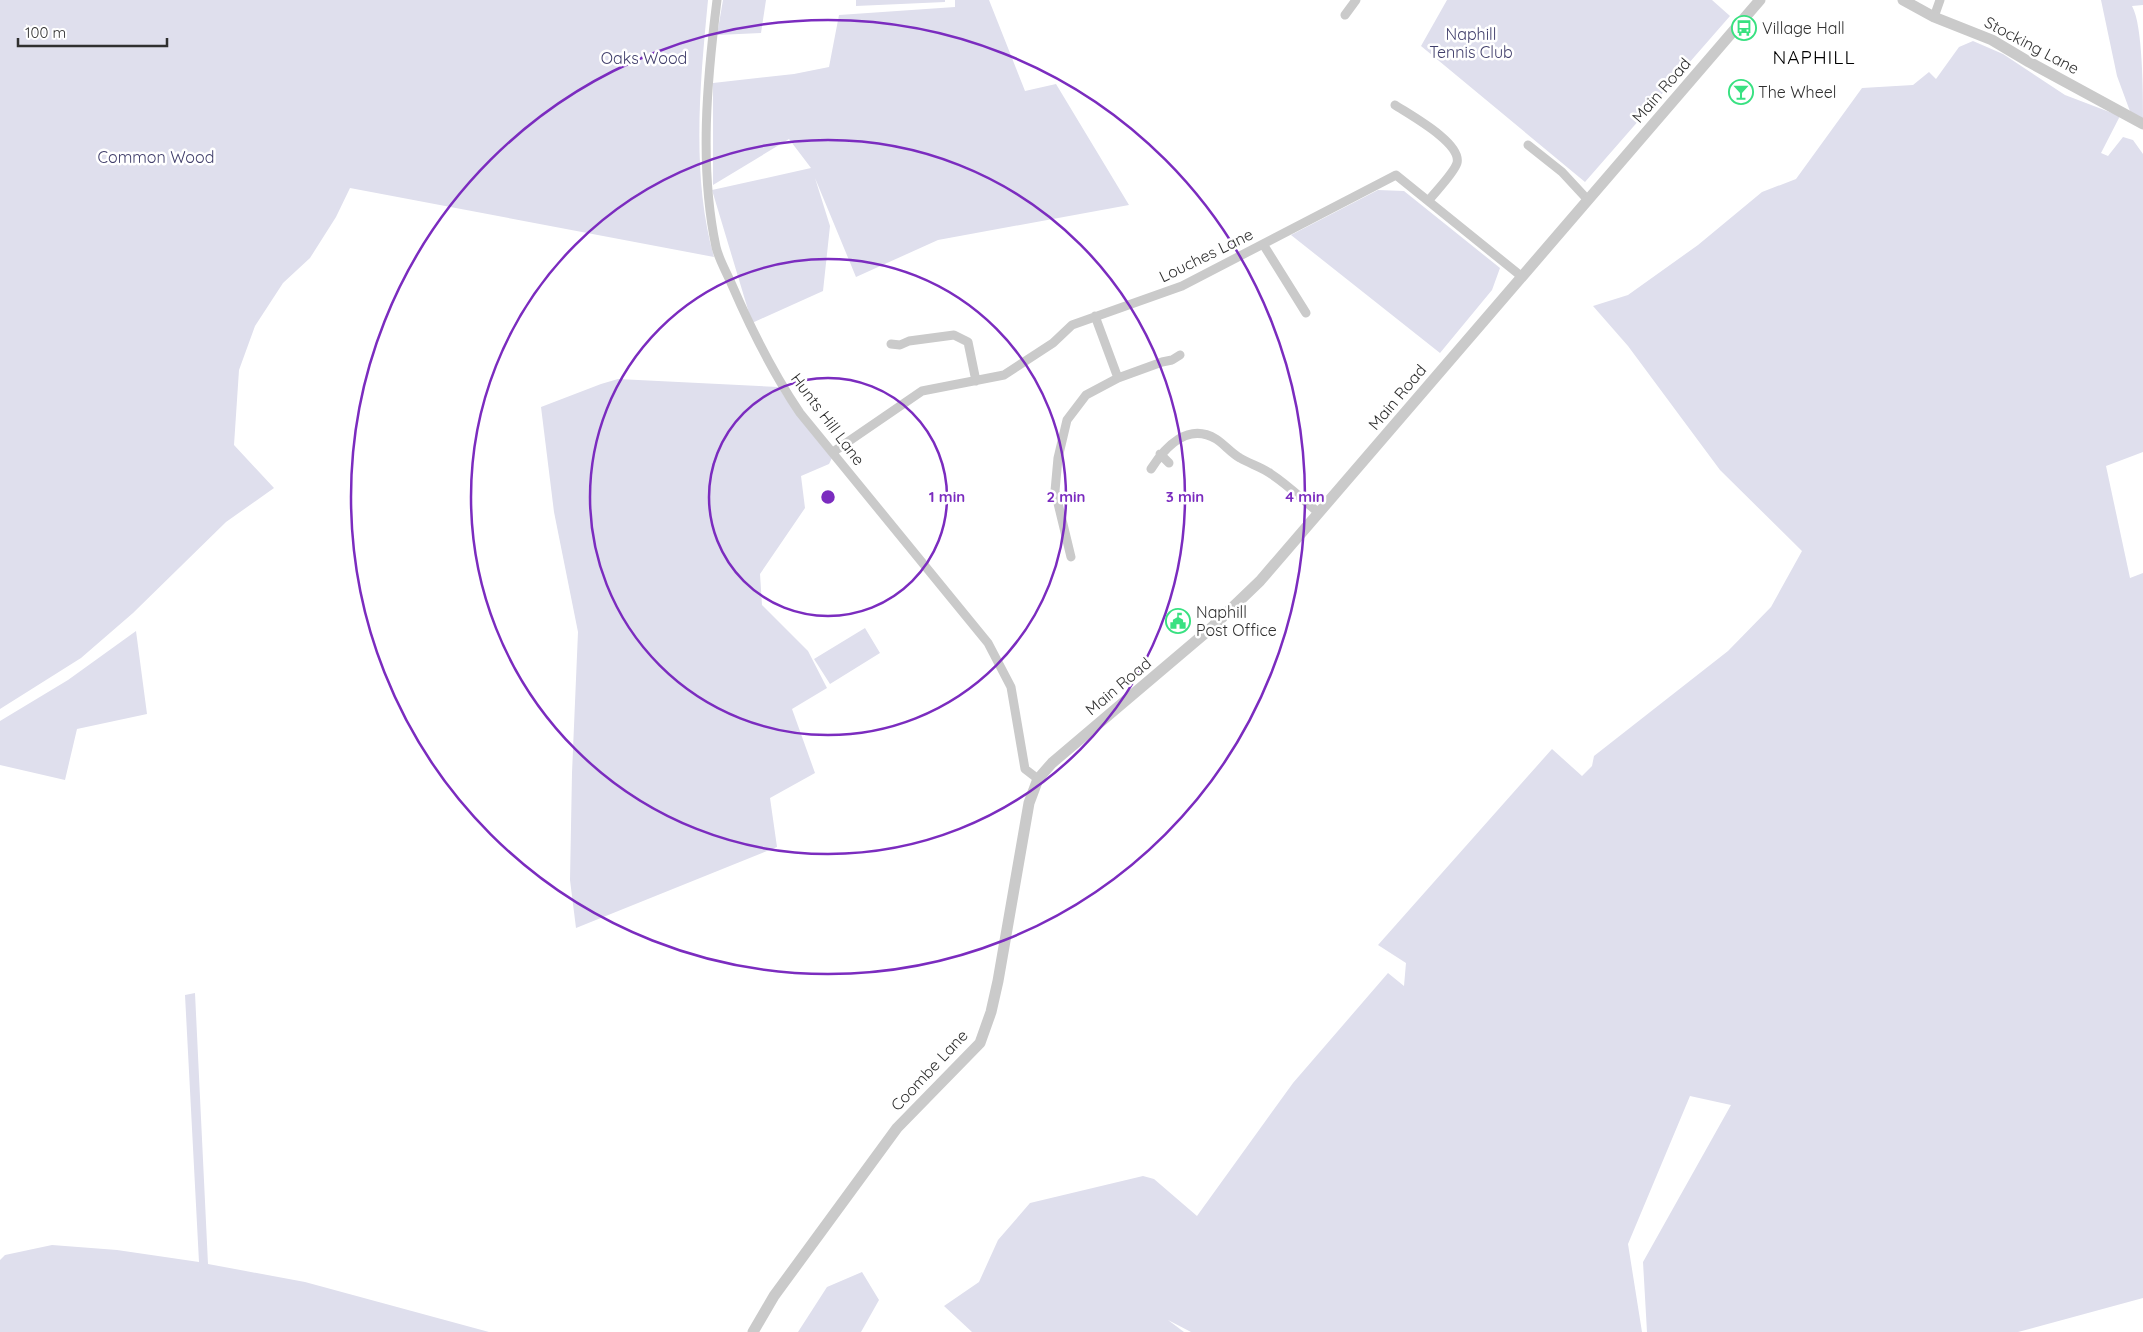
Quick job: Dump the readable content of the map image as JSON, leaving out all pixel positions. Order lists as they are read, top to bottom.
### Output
{
  "streets": {
    "street": [
      "Stocking Lane",
      "Main Road",
      "Louches Lane",
      "Hunts Hill Lane",
      "Coombe Lane"
    ]
  },
  "crossings": [
    ["Main Road", "Louches Lane"],
    ["Main Road", "Hunts Hill Lane"],
    ["Main Road", "Coombe Lane"],
    ["Louches Lane", "Hunts Hill Lane"],
    ["Hunts Hill Lane", "Coombe Lane"]
  ],
  "districts": ["NAPHILL"],
  "parks": ["Naphill Tennis Club", "Oaks Wood", "Common Wood"],
  "places": {
    "bus stop": ["Village Hall"],
    "bar": ["The Wheel"],
    "public building": ["Naphill Post Office"]
  },
  "scale_bar": "100 m",
  "rings": [
    "1 min",
    "2 min",
    "3 min",
    "4 min"
  ]
}
